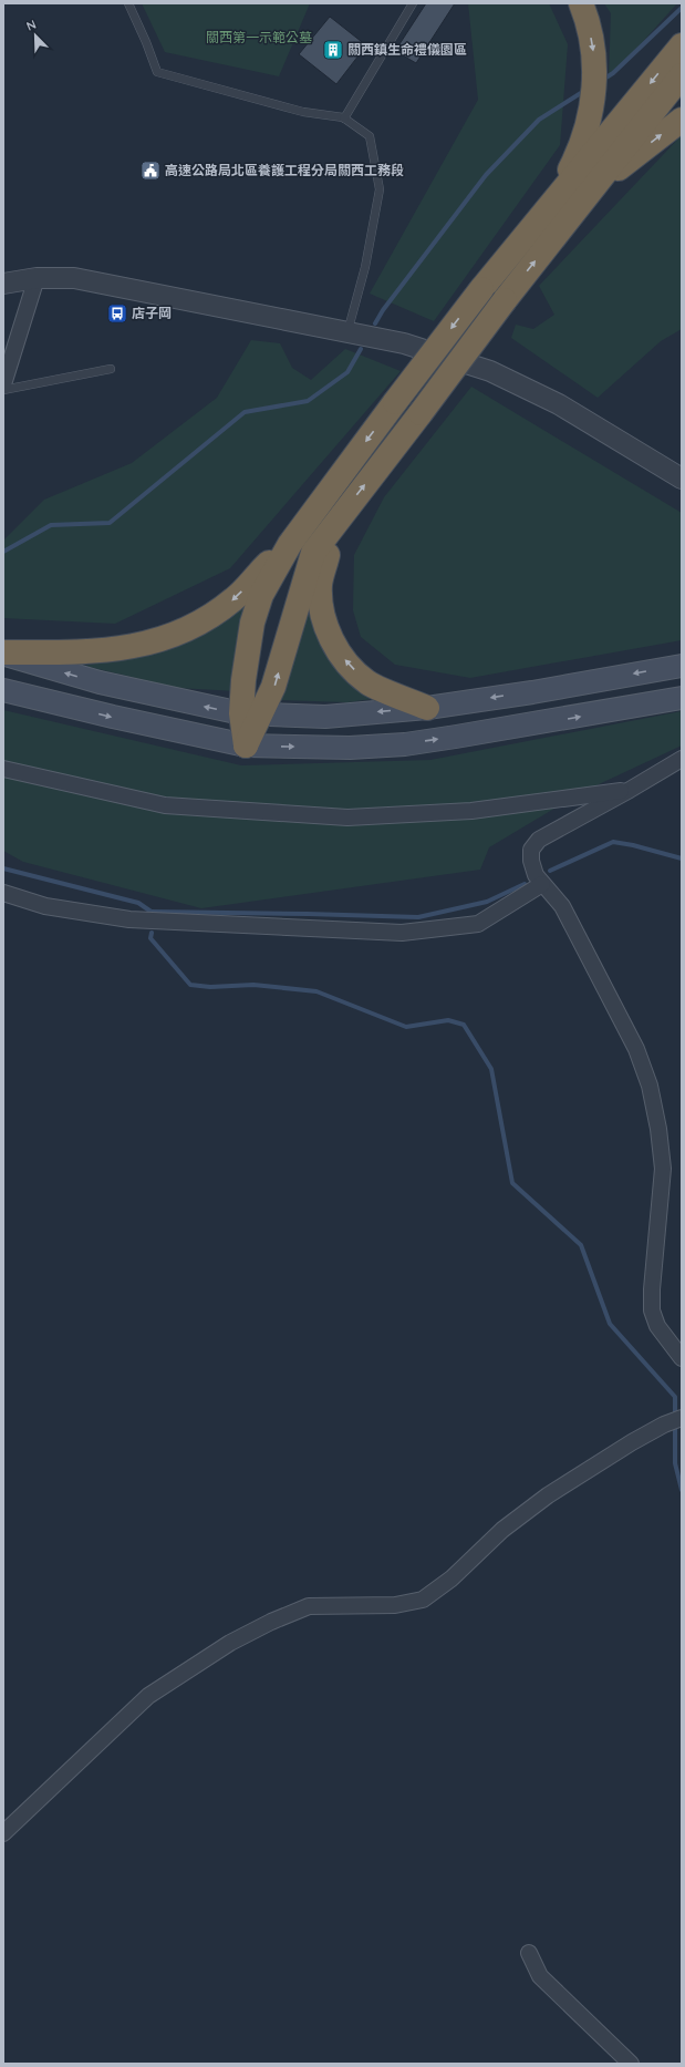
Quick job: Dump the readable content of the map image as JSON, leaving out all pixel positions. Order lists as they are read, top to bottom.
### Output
{
  "parks": ["關西第一示範公墓"],
  "places": {
    "building": ["關西鎮生命禮儀園區"],
    "public building": ["高速公路局北區養護工程分局關西工務段"],
    "bus stop": ["店子岡"]
  },
  "north": "top left"
}
